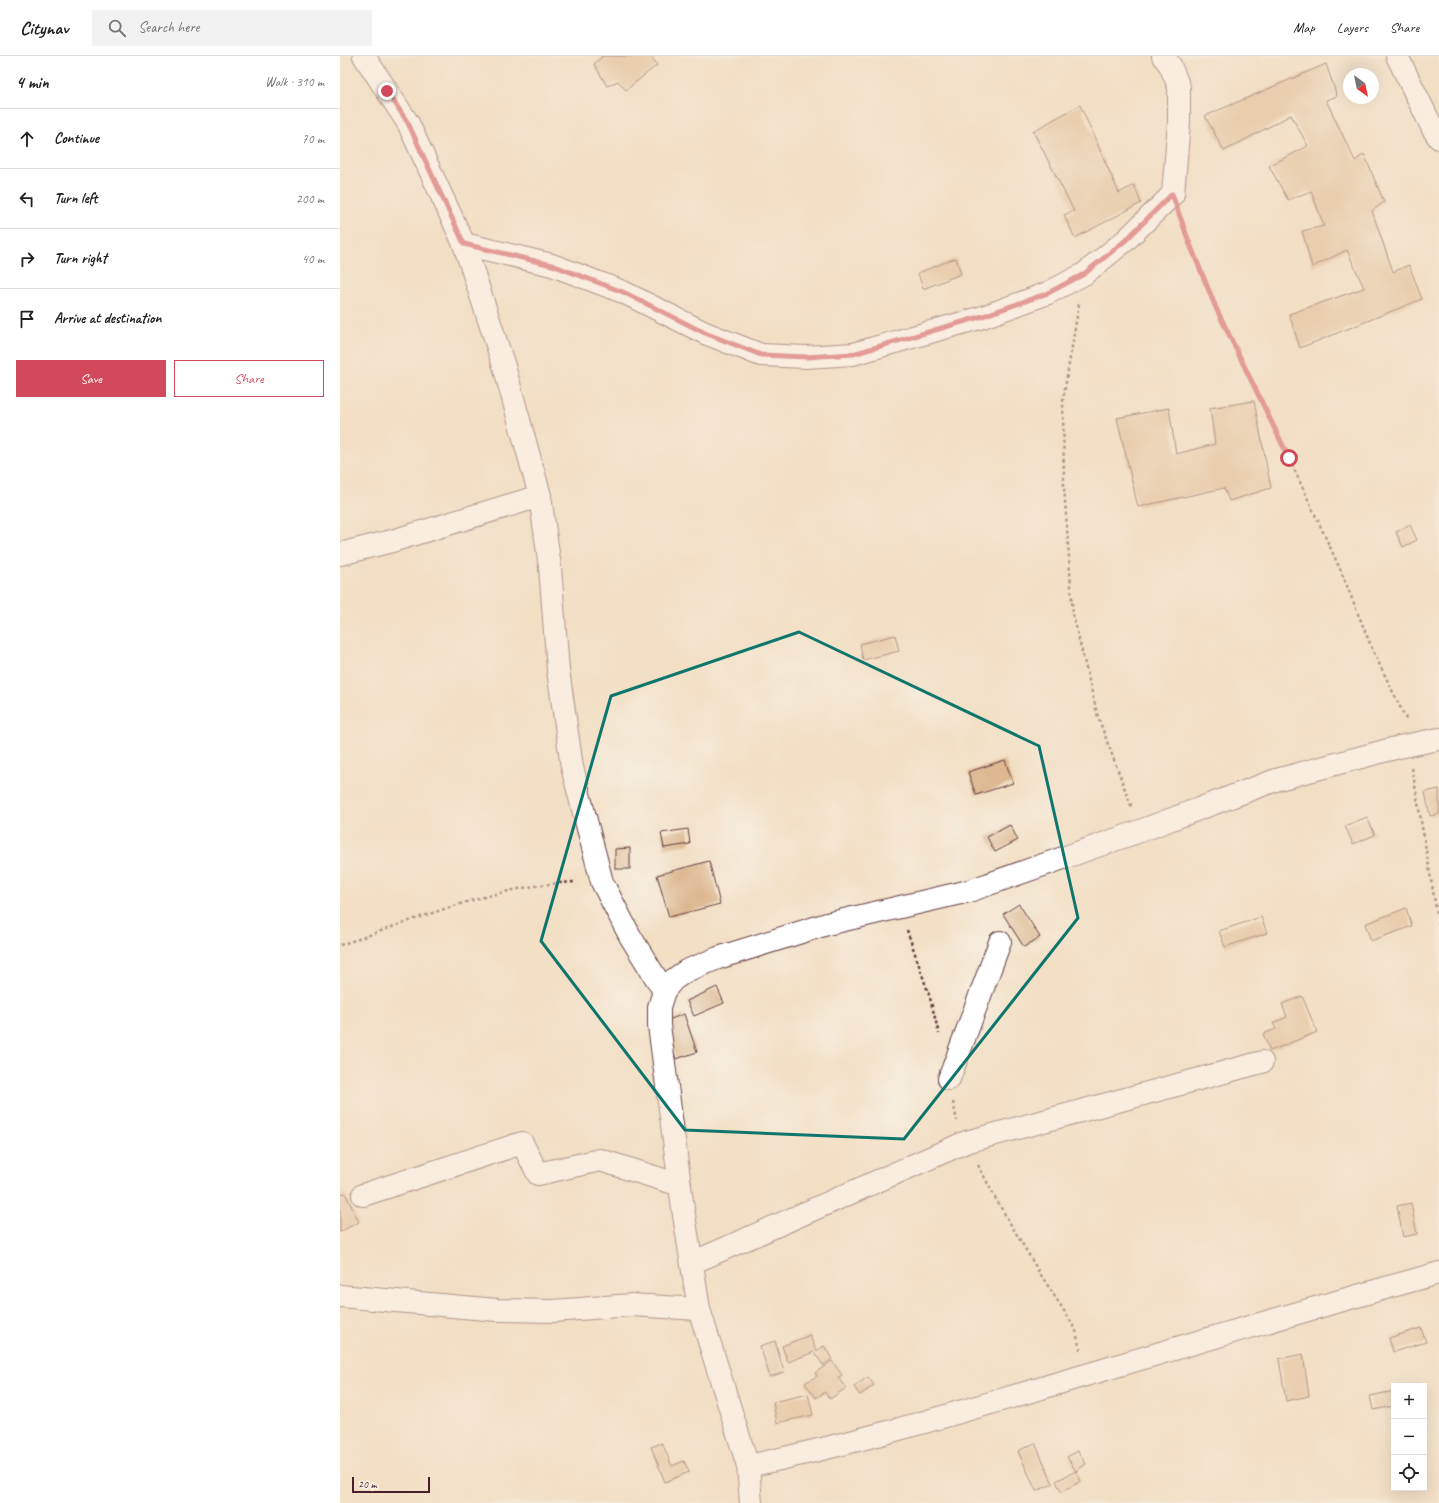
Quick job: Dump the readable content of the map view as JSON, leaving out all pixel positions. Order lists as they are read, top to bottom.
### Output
{
  "scale_bar": "20 m",
  "north": "bottom right",
  "page": {
    "header": "Citynav",
    "search": "Search here",
    "nav": ["Map", "Layers", "Share"],
    "heading": ["4 min", "Walk · 310 m"],
    "list": [
      ["Continue", "70 m"],
      ["Turn left", "200 m"],
      ["Turn right", "40 m"],
      "Arrive at destination"
    ],
    "buttons": ["Save", "Share"],
    "map_buttons": ["+", "−"],
    "scale": "20 m"
  }
}
